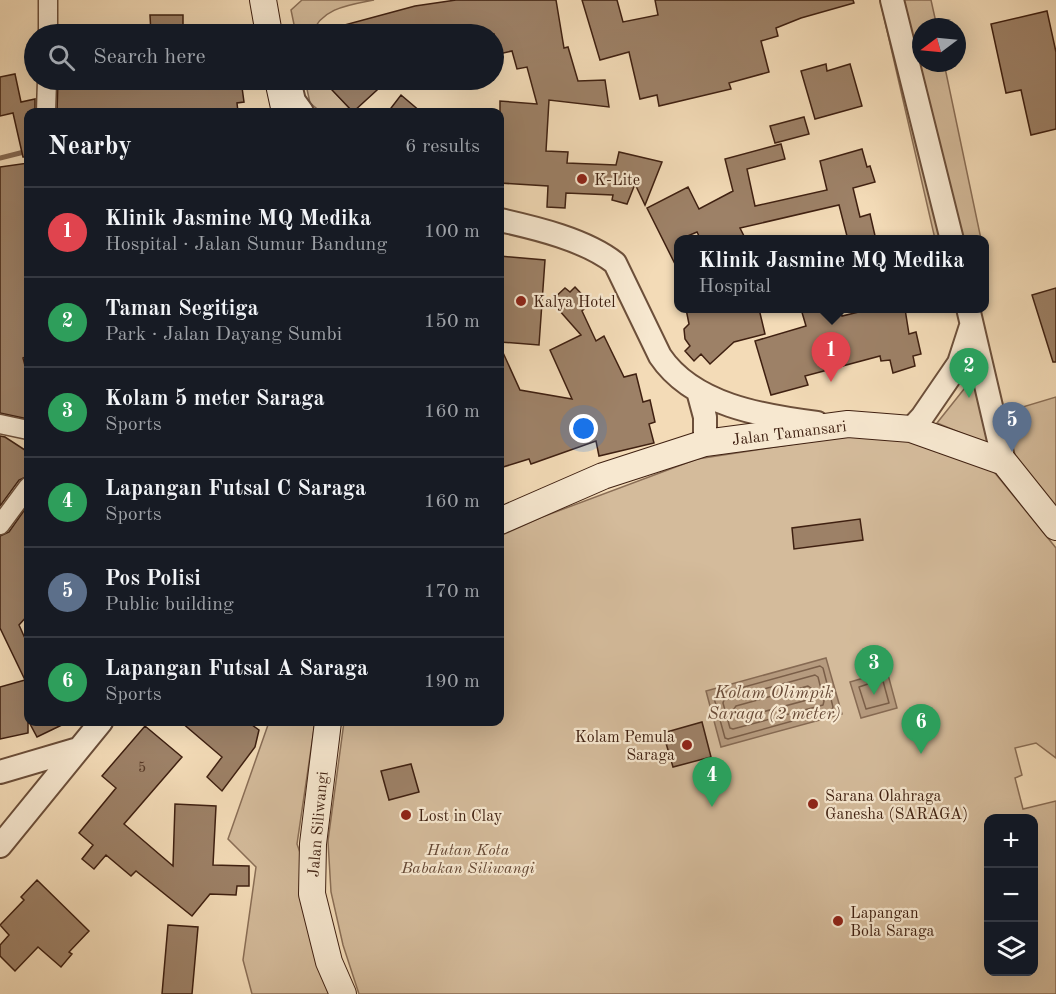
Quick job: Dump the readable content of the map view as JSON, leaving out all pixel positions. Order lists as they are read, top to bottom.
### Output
{
  "streets": {
    "main road": ["Jalan Tamansari", "Jalan Siliwangi"]
  },
  "water": ["Kolam Olimpik Saraga (2 meter)"],
  "parks": ["Hutan Kota Babakan Siliwangi"],
  "places": [
    "K-Lite",
    "Kalya Hotel",
    "Kolam Pemula Saraga",
    "Sarana Olahraga Ganesha (SARAGA)",
    "Lost in Clay",
    "Lapangan Bola Saraga"
  ],
  "house_numbers": ["5"],
  "north": "left",
  "page": {
    "search": "Search here",
    "heading": ["Nearby", "6 results"],
    "list": [
      {
        "mark": "1",
        "name": "Klinik Jasmine MQ Medika",
        "note": "Hospital · Jalan Sumur Bandung",
        "value": "100 m"
      },
      {
        "mark": "2",
        "name": "Taman Segitiga",
        "note": "Park · Jalan Dayang Sumbi",
        "value": "150 m"
      },
      {
        "mark": "3",
        "name": "Kolam 5 meter Saraga",
        "note": "Sports",
        "value": "160 m"
      },
      {
        "mark": "4",
        "name": "Lapangan Futsal C Saraga",
        "note": "Sports",
        "value": "160 m"
      },
      {
        "mark": "5",
        "name": "Pos Polisi",
        "note": "Public building",
        "value": "170 m"
      },
      {
        "mark": "6",
        "name": "Lapangan Futsal A Saraga",
        "note": "Sports",
        "value": "190 m"
      }
    ],
    "popup": ["Klinik Jasmine MQ Medika", "Hospital"],
    "pins": [
      "1",
      "2",
      "5",
      "3",
      "6",
      "4"
    ],
    "map_buttons": ["+", "−"]
  }
}
